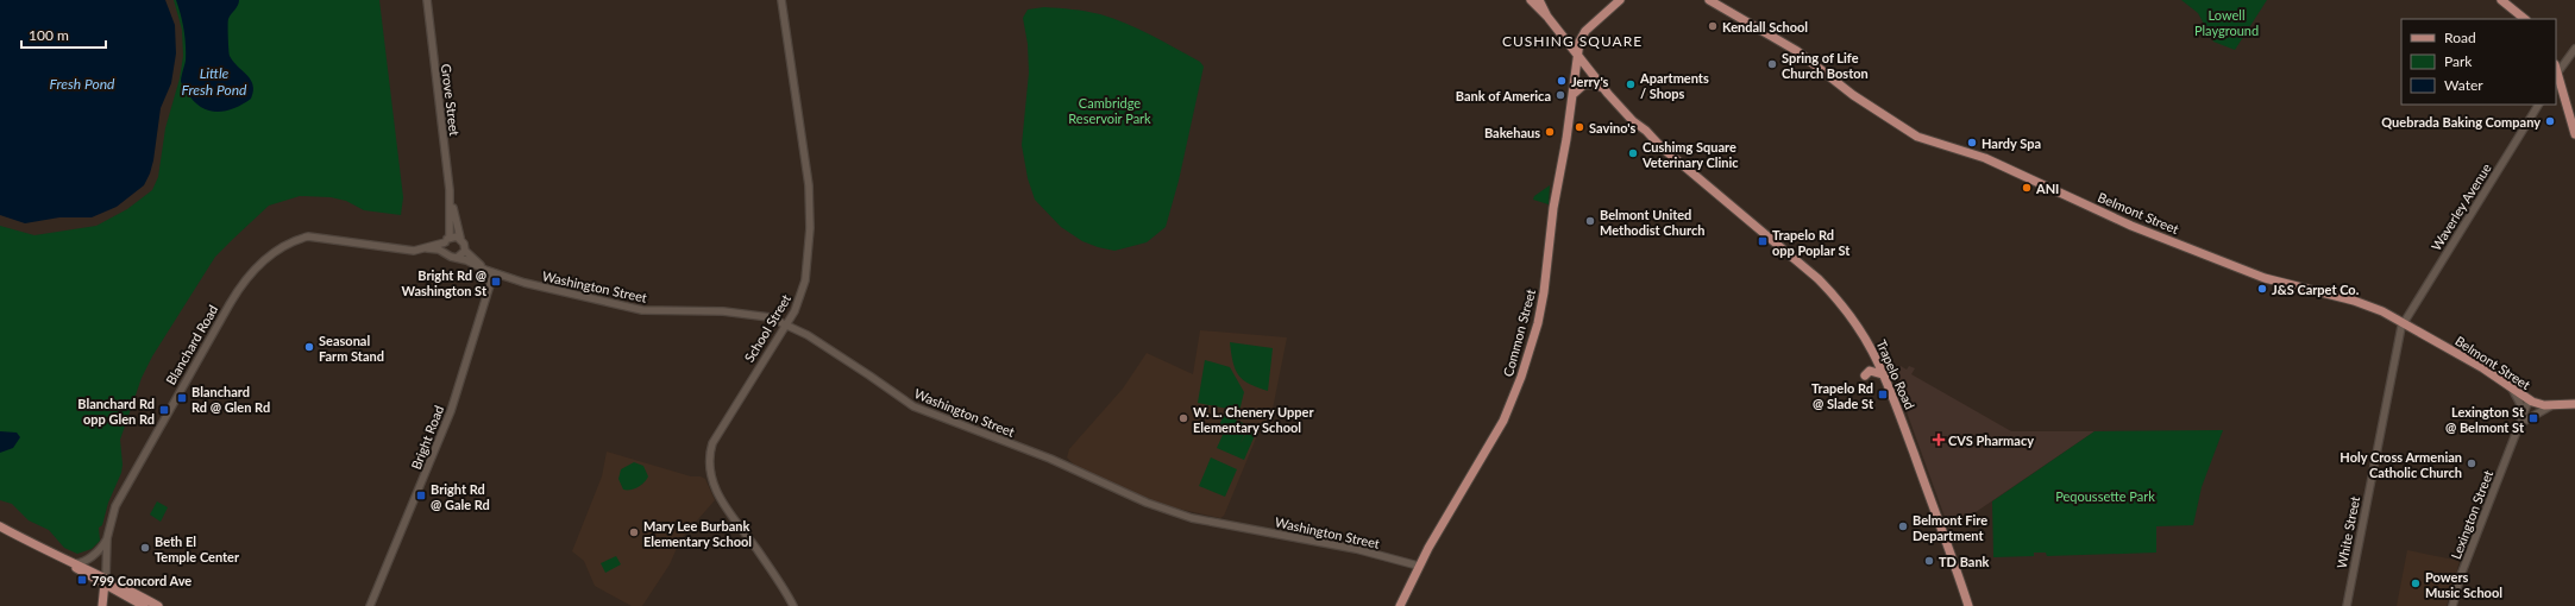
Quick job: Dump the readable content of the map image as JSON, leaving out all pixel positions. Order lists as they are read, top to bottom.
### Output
{
  "streets": {
    "main road": [
      "Belmont Street",
      "Common Street",
      "Blanchard Road",
      "Trapelo Road"
    ],
    "street": [
      "Grove Street",
      "Waverley Avenue",
      "Washington Street",
      "School Street",
      "Bright Road",
      "Lexington Street",
      "White Street"
    ]
  },
  "crossings": [
    ["Grove Street", "Washington Street"],
    ["Grove Street", "Blanchard Road"],
    ["Waverley Avenue", "Belmont Street"],
    ["Waverley Avenue", "White Street"],
    ["Belmont Street", "Lexington Street"],
    ["Belmont Street", "White Street"],
    ["Washington Street", "School Street"],
    ["Washington Street", "Common Street"],
    ["Washington Street", "Blanchard Road"],
    ["Washington Street", "Bright Road"],
    ["Common Street", "Trapelo Road"]
  ],
  "districts": ["CUSHING SQUARE"],
  "water": ["Little Fresh Pond", "Fresh Pond"],
  "parks": ["Lowell Playground", "Cambridge Reservoir Park", "Peqoussette Park"],
  "places": {
    "other": [
      "Kendall School",
      "Spring of Life Church Boston",
      "Jerry's",
      "Apartments / Shops",
      "Bank of America",
      "Quebrada Baking Company",
      "Savino's",
      "Bakehaus",
      "Hardy Spa",
      "Cushimg Square Veterinary Clinic",
      "ANI",
      "Belmont United Methodist Church",
      "J&S Carpet Co.",
      "Seasonal Farm Stand",
      "W. L. Chenery Upper Elementary School",
      "Holy Cross Armenian Catholic Church",
      "Belmont Fire Department",
      "Mary Lee Burbank Elementary School",
      "Beth El Temple Center",
      "TD Bank",
      "Powers Music School"
    ],
    "transit": [
      "Trapelo Rd opp Poplar St",
      "Bright Rd @ Washington St",
      "Trapelo Rd @ Slade St",
      "Blanchard Rd @ Glen Rd",
      "Blanchard Rd opp Glen Rd",
      "Lexington St @ Belmont St",
      "Bright Rd @ Gale Rd",
      "799 Concord Ave"
    ],
    "health": ["CVS Pharmacy"]
  },
  "legend": ["Road", "Park", "Water"],
  "scale_bar": "100 m"
}
